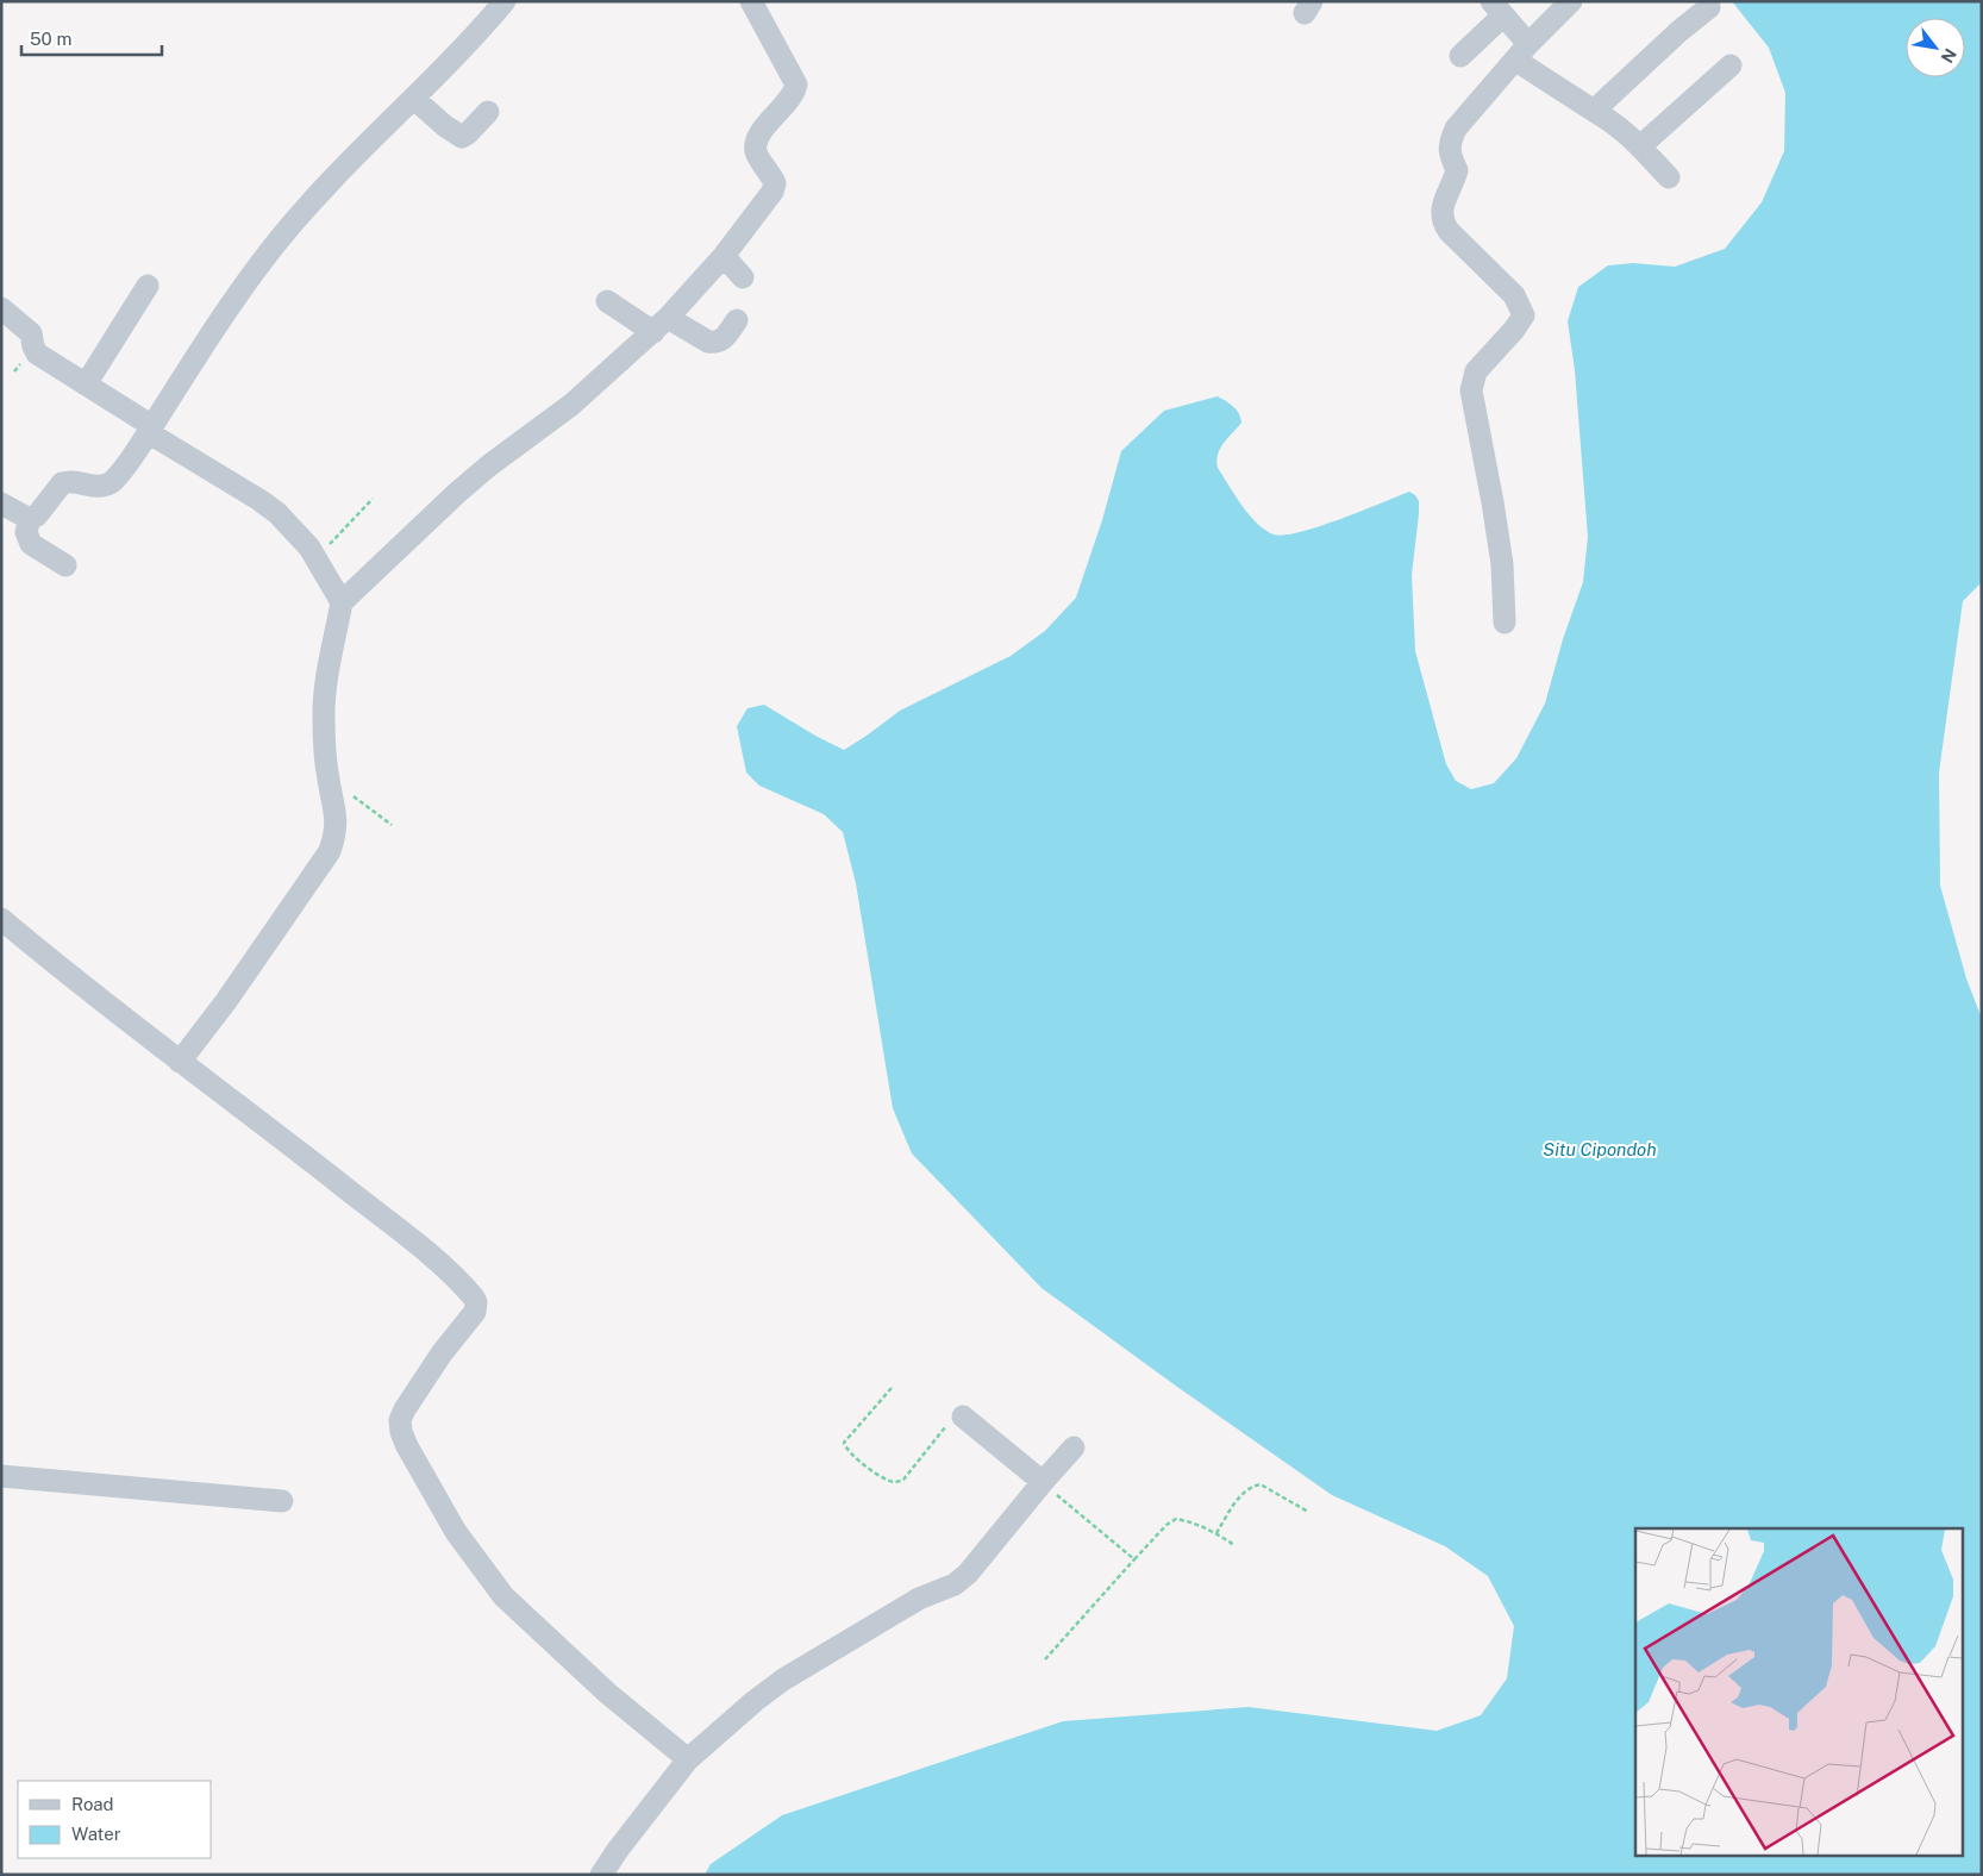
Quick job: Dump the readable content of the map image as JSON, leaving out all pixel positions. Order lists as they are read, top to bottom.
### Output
{
  "water": ["Situ Cipondoh"],
  "legend": ["Road", "Water"],
  "scale_bar": "50 m",
  "north": "bottom right"
}
